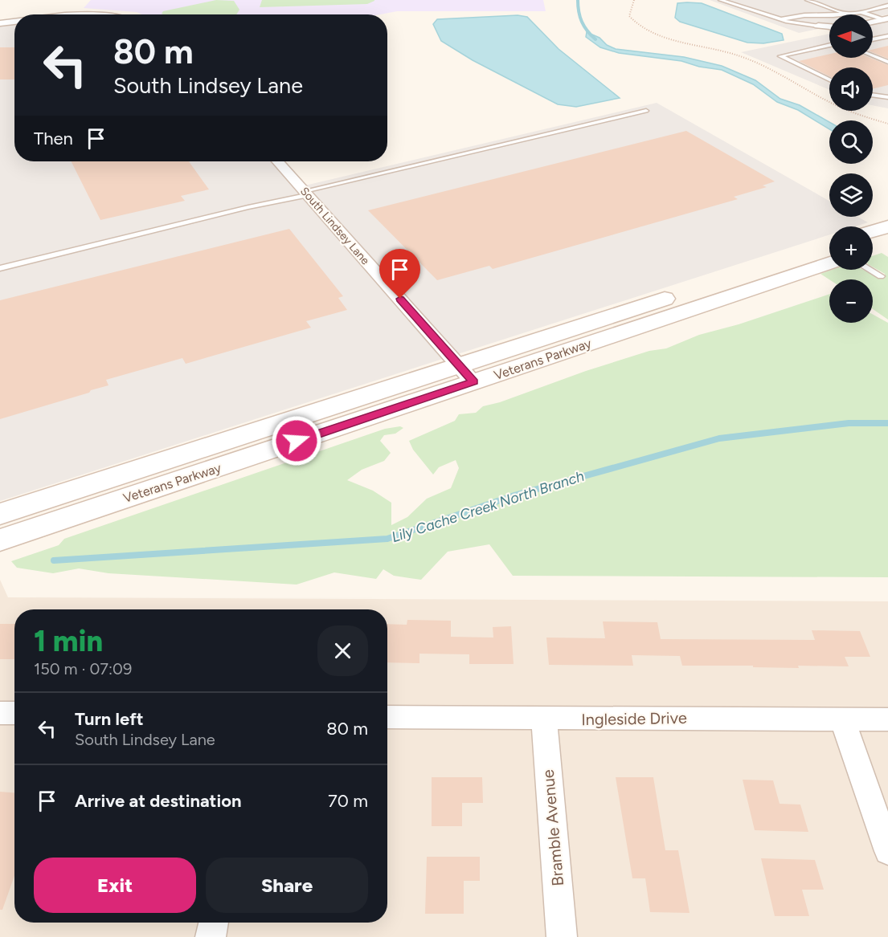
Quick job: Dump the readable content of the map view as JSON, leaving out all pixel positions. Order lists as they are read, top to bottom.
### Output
{
  "streets": {
    "main road": ["Veterans Parkway"],
    "street": ["South Lindsey Lane", "Ingleside Drive", "Bramble Avenue"]
  },
  "crossings": [
    ["South Lindsey Lane", "Veterans Parkway"],
    ["Ingleside Drive", "Bramble Avenue"]
  ],
  "water": ["Lily Cache Creek North Branch"],
  "north": "left",
  "page": {
    "map_buttons": ["+", "−"],
    "turn": ["80 m", "South Lindsey Lane"],
    "then": "Then",
    "heading": ["1 min", "150 m · 07:09"],
    "list": [
      {
        "name": "Turn left",
        "note": "South Lindsey Lane",
        "value": "80 m"
      },
      {
        "name": "Arrive at destination",
        "value": "70 m"
      }
    ],
    "buttons": ["Exit", "Share"]
  }
}
